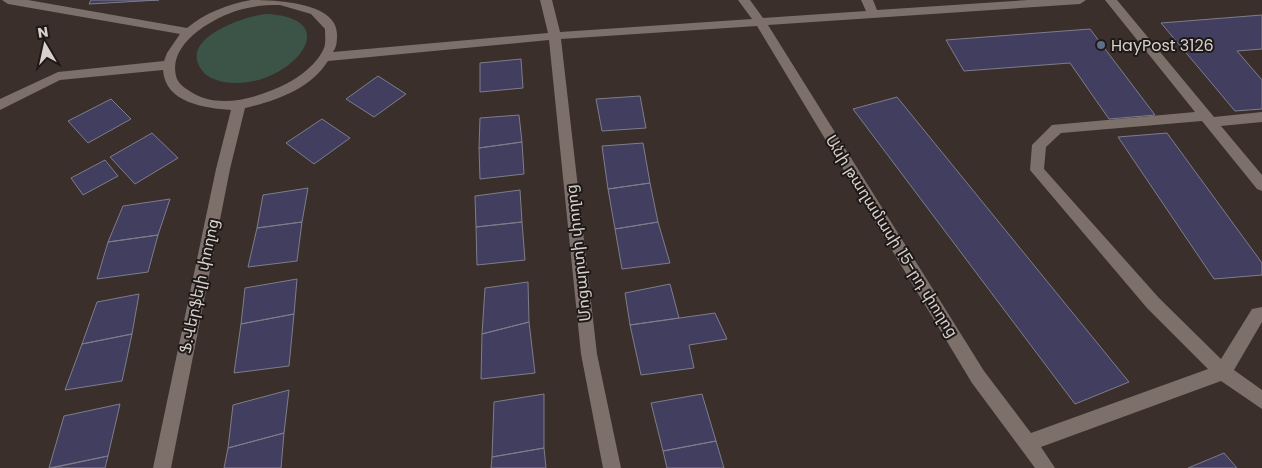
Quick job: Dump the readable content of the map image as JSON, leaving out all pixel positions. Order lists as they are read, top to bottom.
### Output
{
  "streets": {
    "street": ["Անի թաղամասի 15-րդ փողոց", "Մոցարտի փողոց", "Ֆ.Վերֆելի փողոց"]
  },
  "places": ["HayPost 3126"],
  "north": "top"
}
